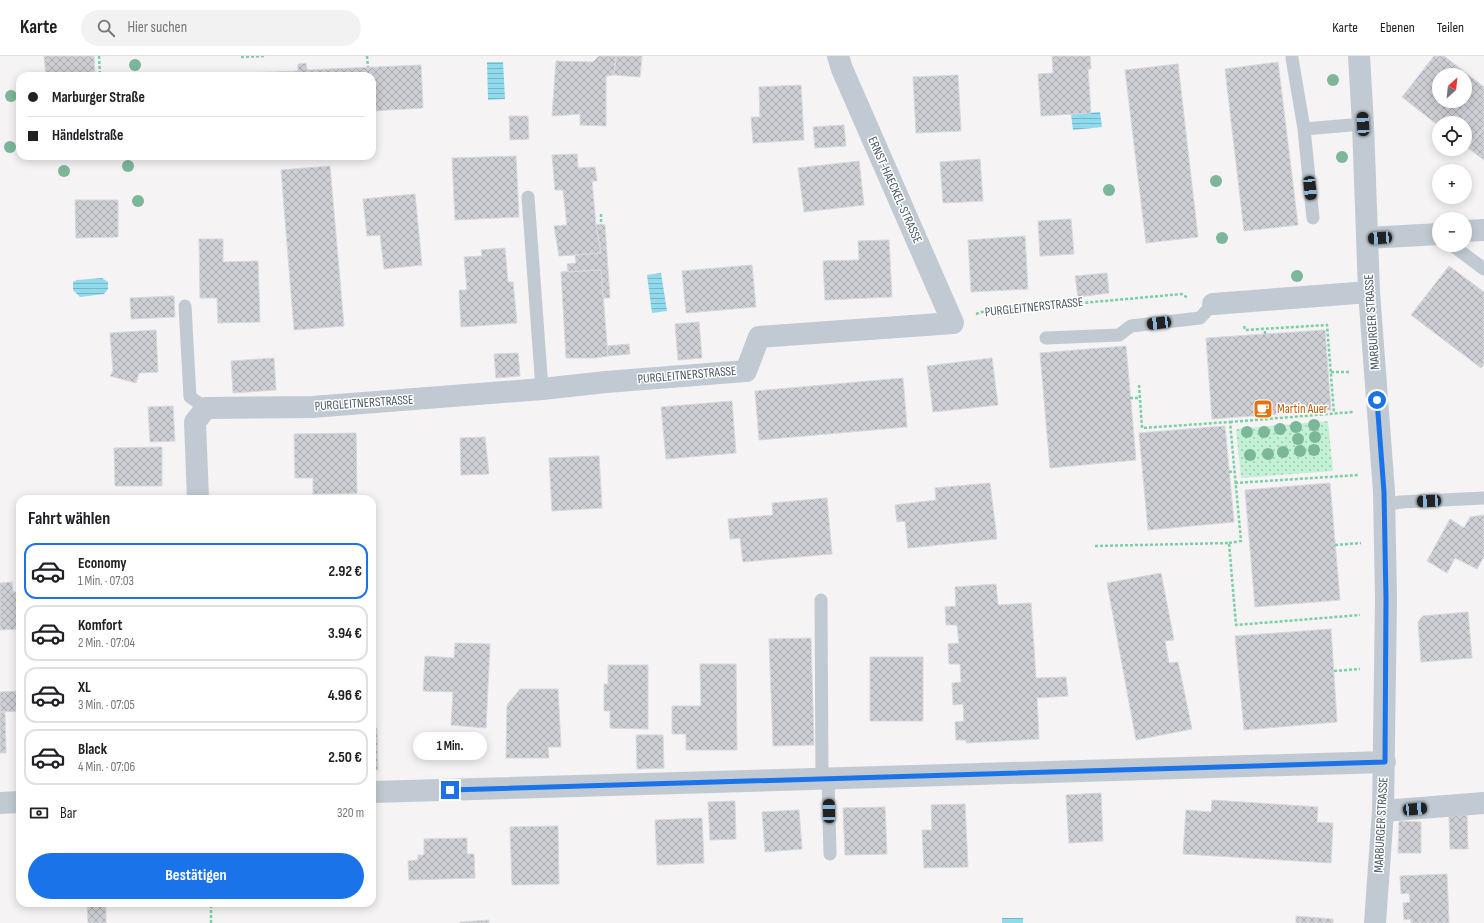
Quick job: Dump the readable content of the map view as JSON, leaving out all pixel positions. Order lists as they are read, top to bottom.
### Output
{
  "streets": {
    "street": ["ERNST-HAECKEL-STRASSE", "PURGLEITNERSTRASSE", "MARBURGER STRASSE"]
  },
  "crossings": [
    ["ERNST-HAECKEL-STRASSE", "PURGLEITNERSTRASSE"]
  ],
  "places": {
    "cafe": ["Martin Auer"]
  },
  "north": "top right",
  "page": {
    "header": "Karte",
    "search": "Hier suchen",
    "nav": ["Karte", "Ebenen", "Teilen"],
    "map_buttons": ["+", "−"],
    "banner": ["Marburger Straße", "Händelstraße"],
    "heading": "Fahrt wählen",
    "list": [
      {
        "name": "Economy",
        "note": "1 Min. · 07:03",
        "value": "2.92 €"
      },
      {
        "name": "Komfort",
        "note": "2 Min. · 07:04",
        "value": "3.94 €"
      },
      {
        "name": "XL",
        "note": "3 Min. · 07:05",
        "value": "4.96 €"
      },
      {
        "name": "Black",
        "note": "4 Min. · 07:06",
        "value": "2.50 €"
      }
    ],
    "bubble": "1 Min.",
    "pay": ["Bar", "320 m"],
    "buttons": "Bestätigen"
  }
}
